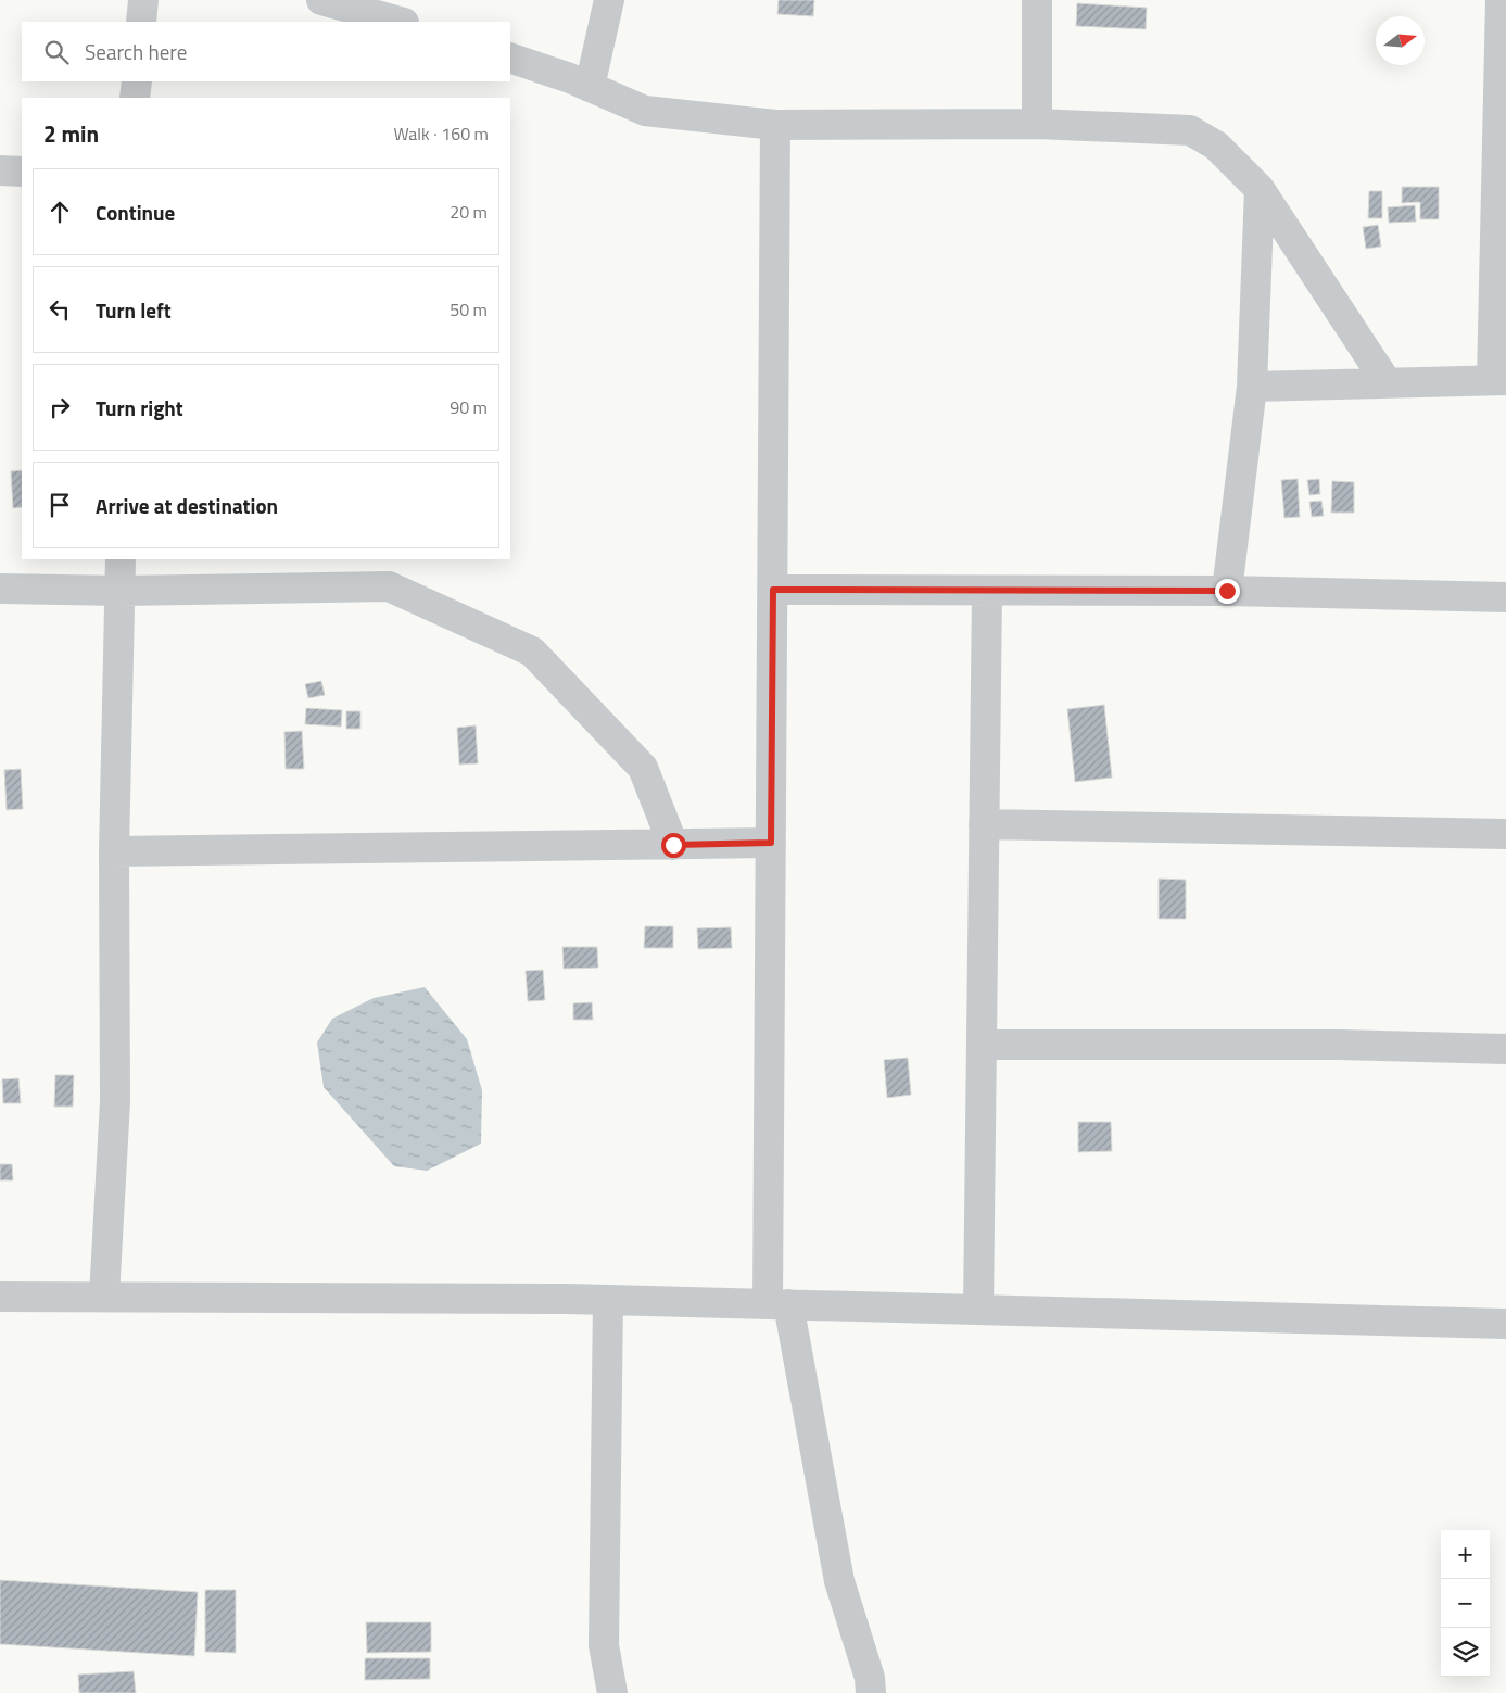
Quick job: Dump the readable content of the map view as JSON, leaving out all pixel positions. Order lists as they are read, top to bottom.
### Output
{
  "north": "right",
  "page": {
    "search": "Search here",
    "heading": ["2 min", "Walk · 160 m"],
    "list": [
      ["Continue", "20 m"],
      ["Turn left", "50 m"],
      ["Turn right", "90 m"],
      "Arrive at destination"
    ],
    "map_buttons": ["+", "−"]
  }
}
